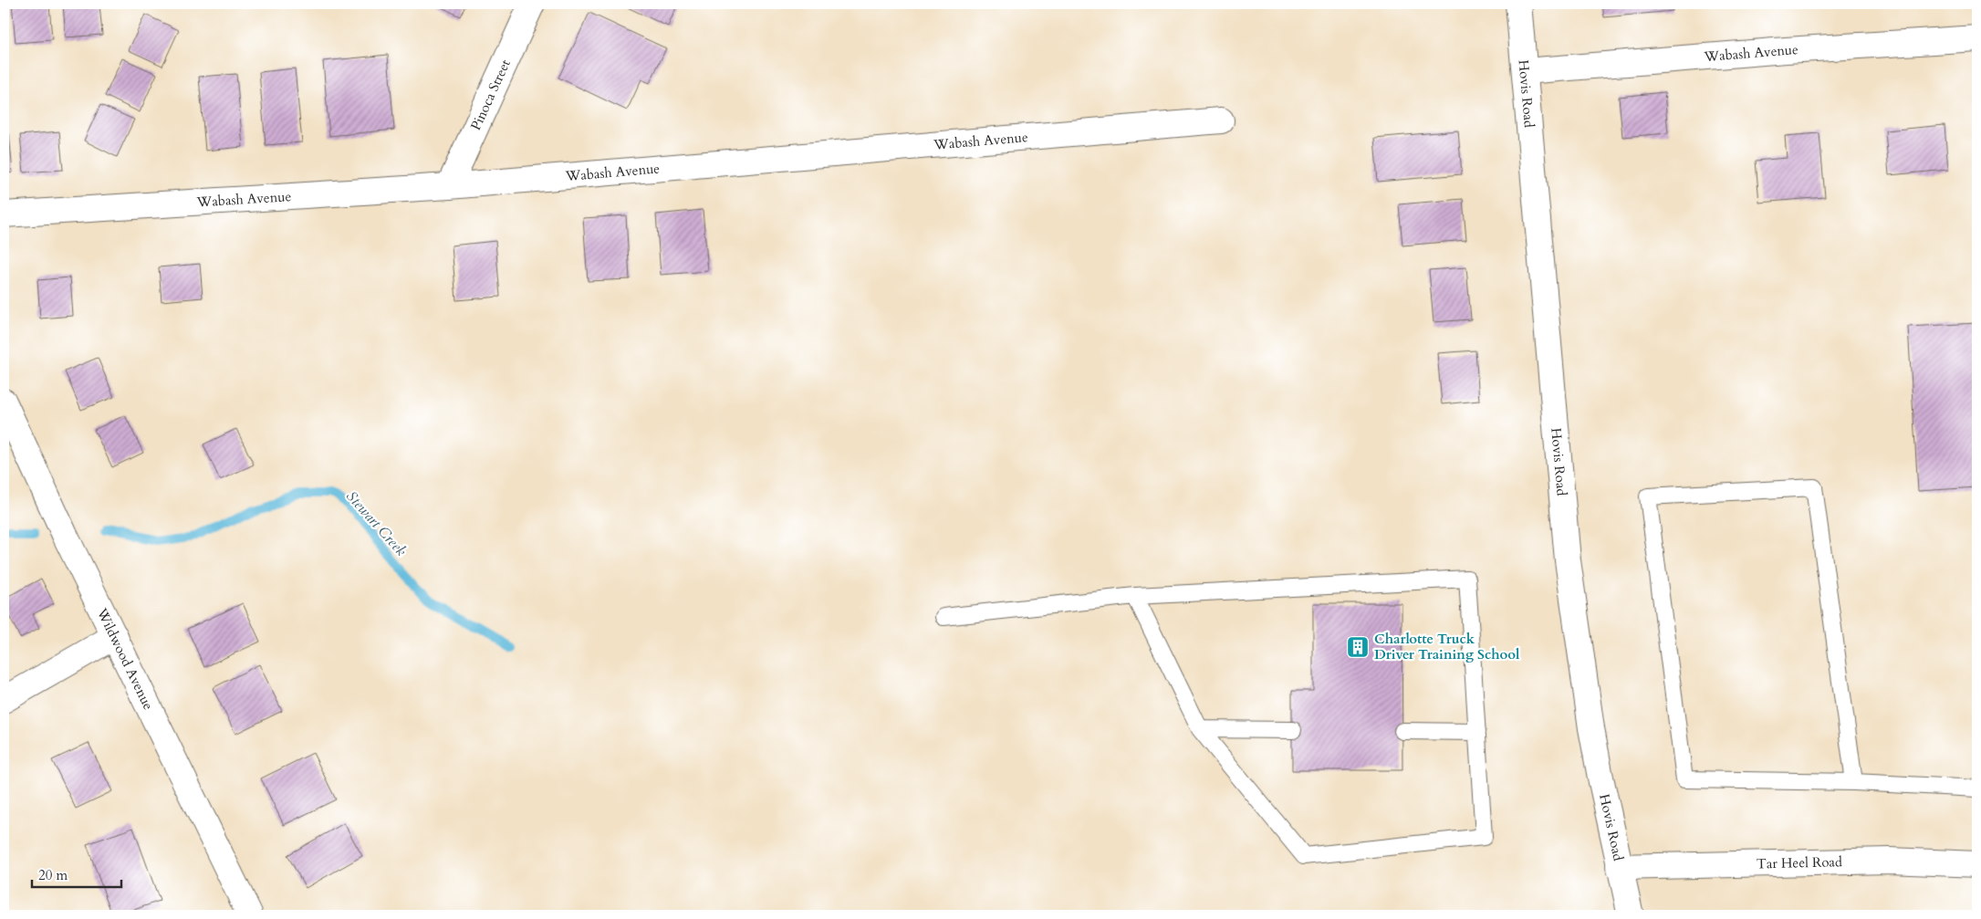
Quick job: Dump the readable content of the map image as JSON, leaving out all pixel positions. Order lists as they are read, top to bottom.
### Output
{
  "streets": {
    "street": [
      "Wabash Avenue",
      "Hovis Road",
      "Pinoca Street",
      "Wildwood Avenue",
      "Tar Heel Road"
    ]
  },
  "crossings": [
    ["Wabash Avenue", "Hovis Road"],
    ["Wabash Avenue", "Pinoca Street"],
    ["Hovis Road", "Tar Heel Road"]
  ],
  "water": ["Stewart Creek"],
  "places": {
    "building": ["Charlotte Truck Driver Training School"]
  },
  "scale_bar": "20 m"
}
